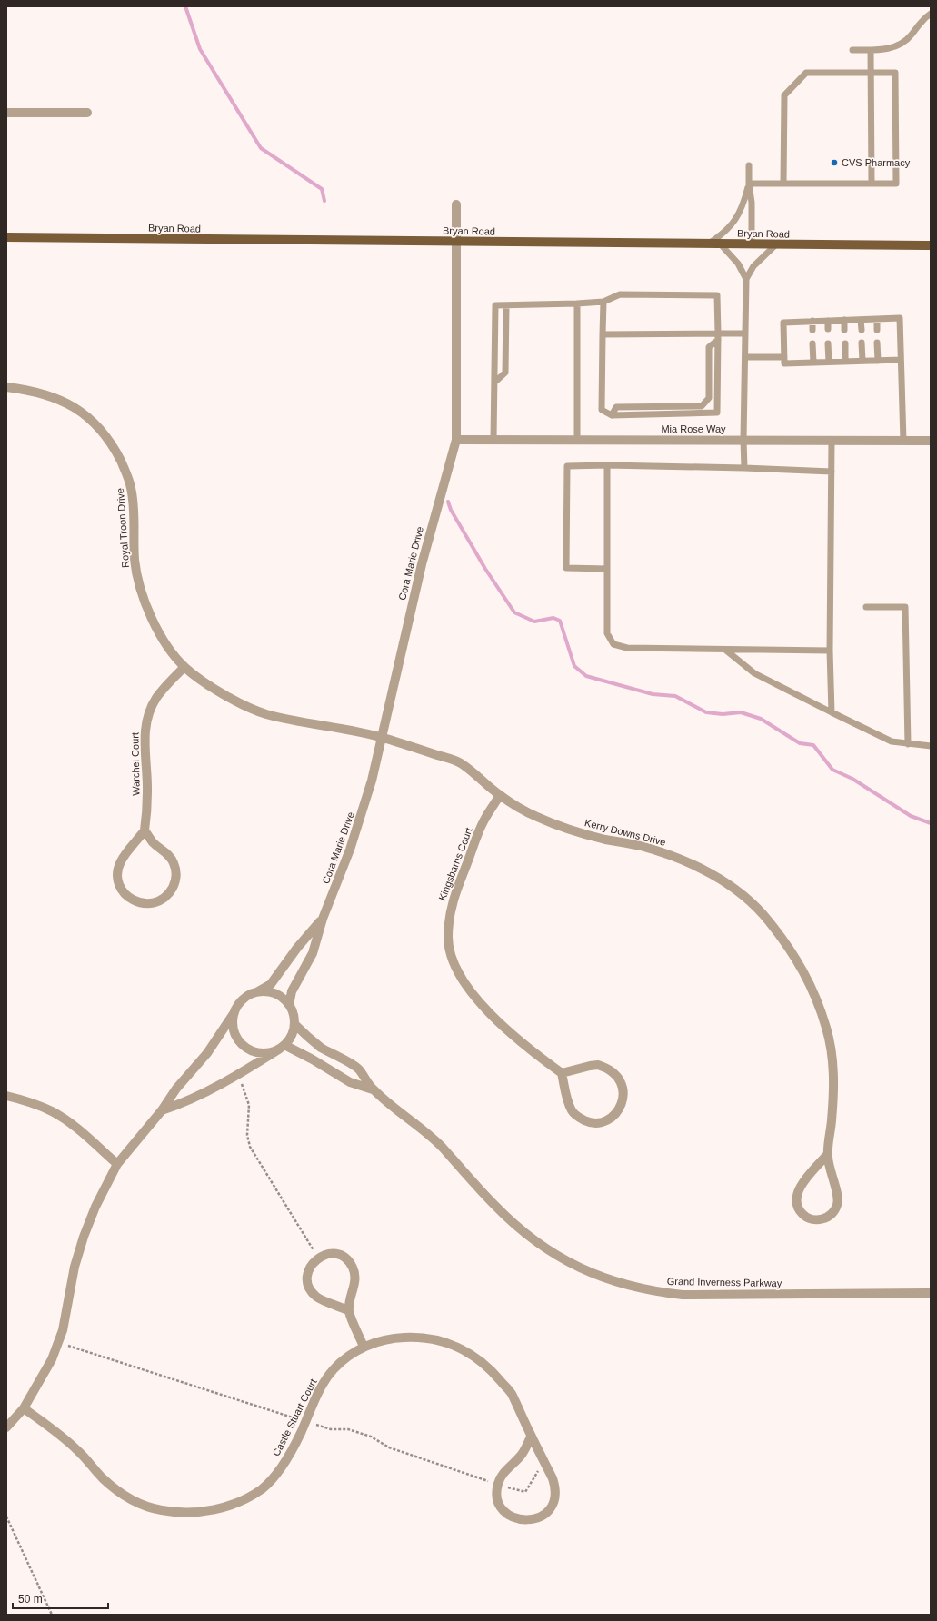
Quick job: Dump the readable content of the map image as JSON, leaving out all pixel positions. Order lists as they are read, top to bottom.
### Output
{
  "streets": {
    "main road": ["Bryan Road"],
    "street": [
      "Mia Rose Way",
      "Royal Troon Drive",
      "Cora Marie Drive",
      "Warchel Court",
      "Kerry Downs Drive",
      "Kingsbarns Court",
      "Grand Inverness Parkway",
      "Castle Stuart Court"
    ]
  },
  "crossings": [
    ["Bryan Road", "Cora Marie Drive"],
    ["Mia Rose Way", "Cora Marie Drive"],
    ["Royal Troon Drive", "Cora Marie Drive"],
    ["Royal Troon Drive", "Warchel Court"],
    ["Royal Troon Drive", "Kerry Downs Drive"],
    ["Cora Marie Drive", "Kerry Downs Drive"],
    ["Cora Marie Drive", "Grand Inverness Parkway"],
    ["Kerry Downs Drive", "Kingsbarns Court"]
  ],
  "places": ["CVS Pharmacy"],
  "scale_bar": "50 m"
}
